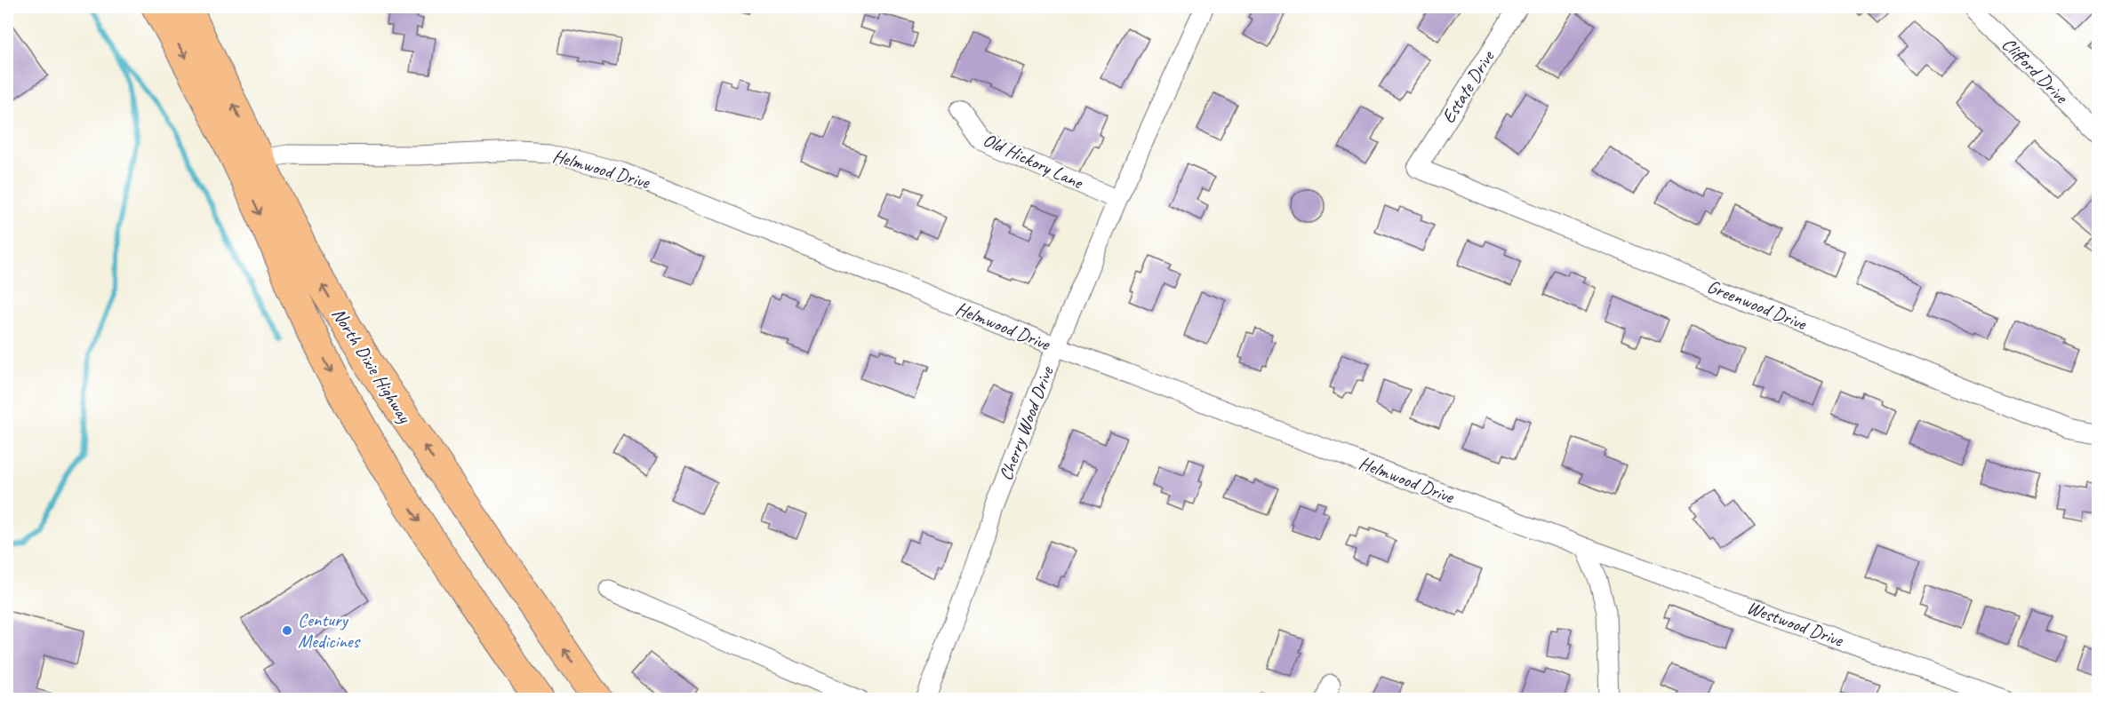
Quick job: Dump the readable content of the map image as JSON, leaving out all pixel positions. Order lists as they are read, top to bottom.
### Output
{
  "streets": {
    "main road": ["North Dixie Highway"],
    "street": [
      "Clifford Drive",
      "Estate Drive",
      "Old Hickory Lane",
      "Helmwood Drive",
      "Greenwood Drive",
      "Cherry Wood Drive",
      "Westwood Drive"
    ]
  },
  "crossings": [
    ["Estate Drive", "Greenwood Drive"],
    ["Old Hickory Lane", "Cherry Wood Drive"],
    ["Helmwood Drive", "North Dixie Highway"],
    ["Helmwood Drive", "Cherry Wood Drive"],
    ["Helmwood Drive", "Westwood Drive"]
  ],
  "places": ["Century Medicines"]
}
